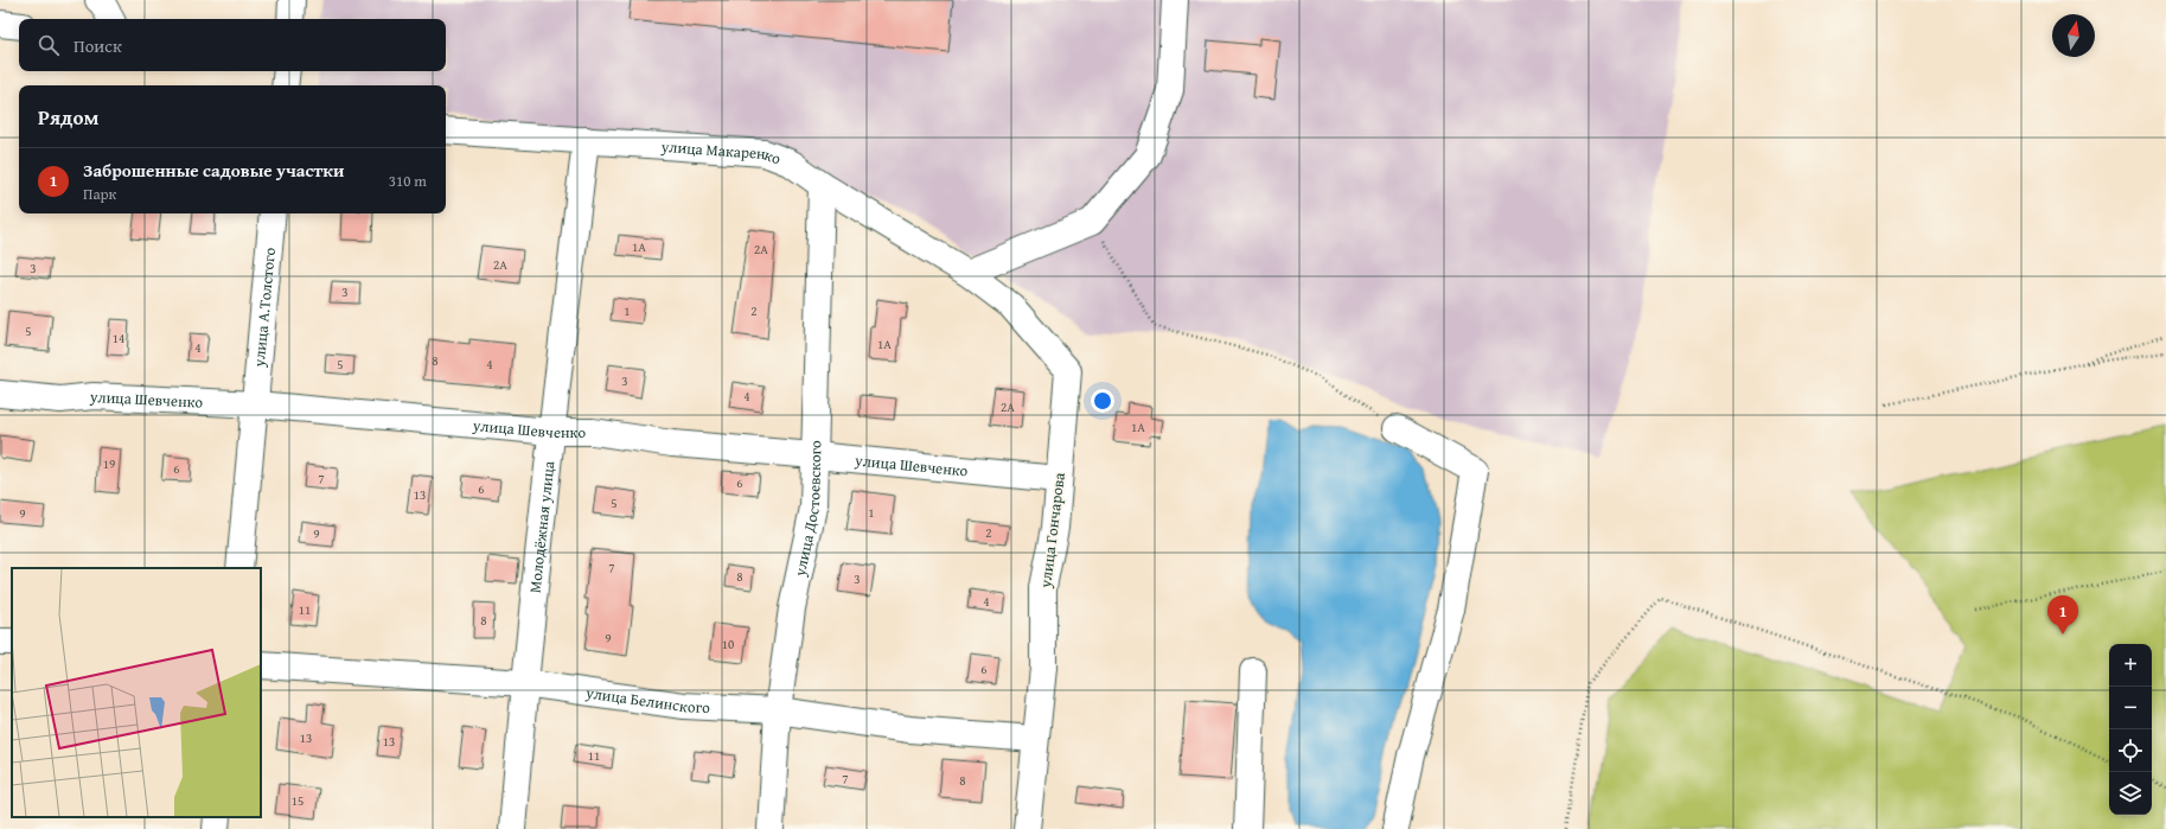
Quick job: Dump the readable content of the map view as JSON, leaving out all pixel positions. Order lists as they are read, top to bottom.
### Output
{
  "streets": {
    "street": [
      "улица Макаренко",
      "улица А.Толстого",
      "улица Шевченко",
      "улица Достоевского",
      "Молодёжная улица",
      "улица Гончарова",
      "улица Белинского"
    ]
  },
  "crossings": [
    ["улица Макаренко", "улица Достоевского"],
    ["улица Макаренко", "Молодёжная улица"],
    ["улица Макаренко", "улица Гончарова"],
    ["улица А.Толстого", "улица Шевченко"],
    ["улица Шевченко", "улица Достоевского"],
    ["улица Шевченко", "Молодёжная улица"],
    ["улица Шевченко", "улица Гончарова"],
    ["улица Достоевского", "улица Белинского"],
    ["Молодёжная улица", "улица Белинского"],
    ["улица Гончарова", "улица Белинского"]
  ],
  "house_numbers": [
    "1А",
    "2А",
    "2А",
    "3",
    "3",
    "1",
    "2",
    "5",
    "14",
    "1А",
    "4",
    "8",
    "5",
    "4",
    "3",
    "4",
    "2А",
    "1А",
    "19",
    "6",
    "7",
    "6",
    "6",
    "13",
    "5",
    "1",
    "9",
    "2",
    "9",
    "7",
    "8",
    "3",
    "4",
    "11",
    "8",
    "9",
    "10",
    "6",
    "13",
    "13",
    "11",
    "7",
    "8",
    "15"
  ],
  "north": "top",
  "page": {
    "search": "Поиск",
    "heading": "Рядом",
    "list": [
      {
        "mark": "1",
        "name": "Заброшенные садовые участки",
        "note": "Парк",
        "value": "310 m"
      }
    ],
    "pins": "1",
    "map_buttons": ["+", "−"]
  }
}
